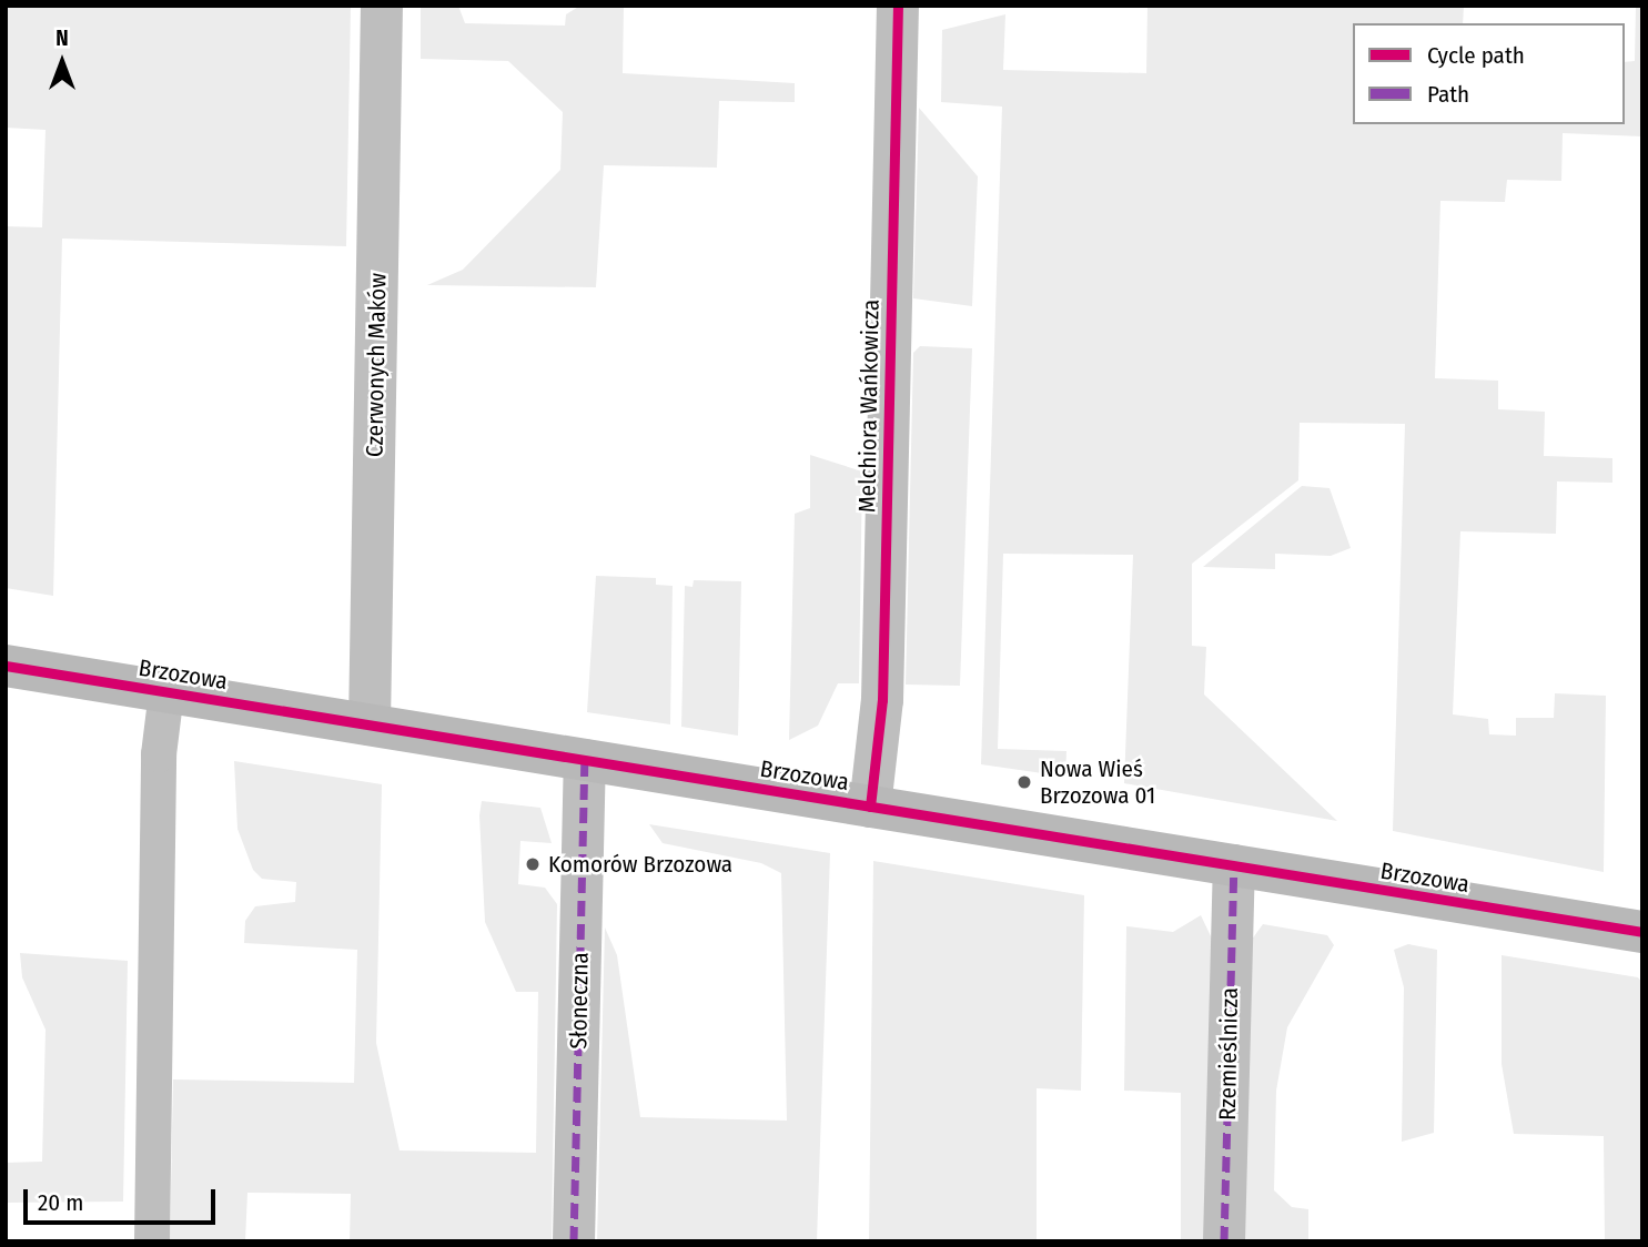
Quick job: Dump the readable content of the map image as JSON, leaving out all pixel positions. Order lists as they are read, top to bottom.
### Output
{
  "streets": {
    "street": [
      "Czerwonych Maków",
      "Melchiora Wańkowicza",
      "Brzozowa",
      "Słoneczna",
      "Rzemieślnicza"
    ]
  },
  "crossings": [
    ["Czerwonych Maków", "Brzozowa"],
    ["Melchiora Wańkowicza", "Brzozowa"],
    ["Brzozowa", "Słoneczna"],
    ["Brzozowa", "Rzemieślnicza"]
  ],
  "places": ["Nowa Wieś Brzozowa 01", "Komorów Brzozowa"],
  "legend": ["Cycle path", "Path"],
  "scale_bar": "20 m",
  "north": "top"
}
